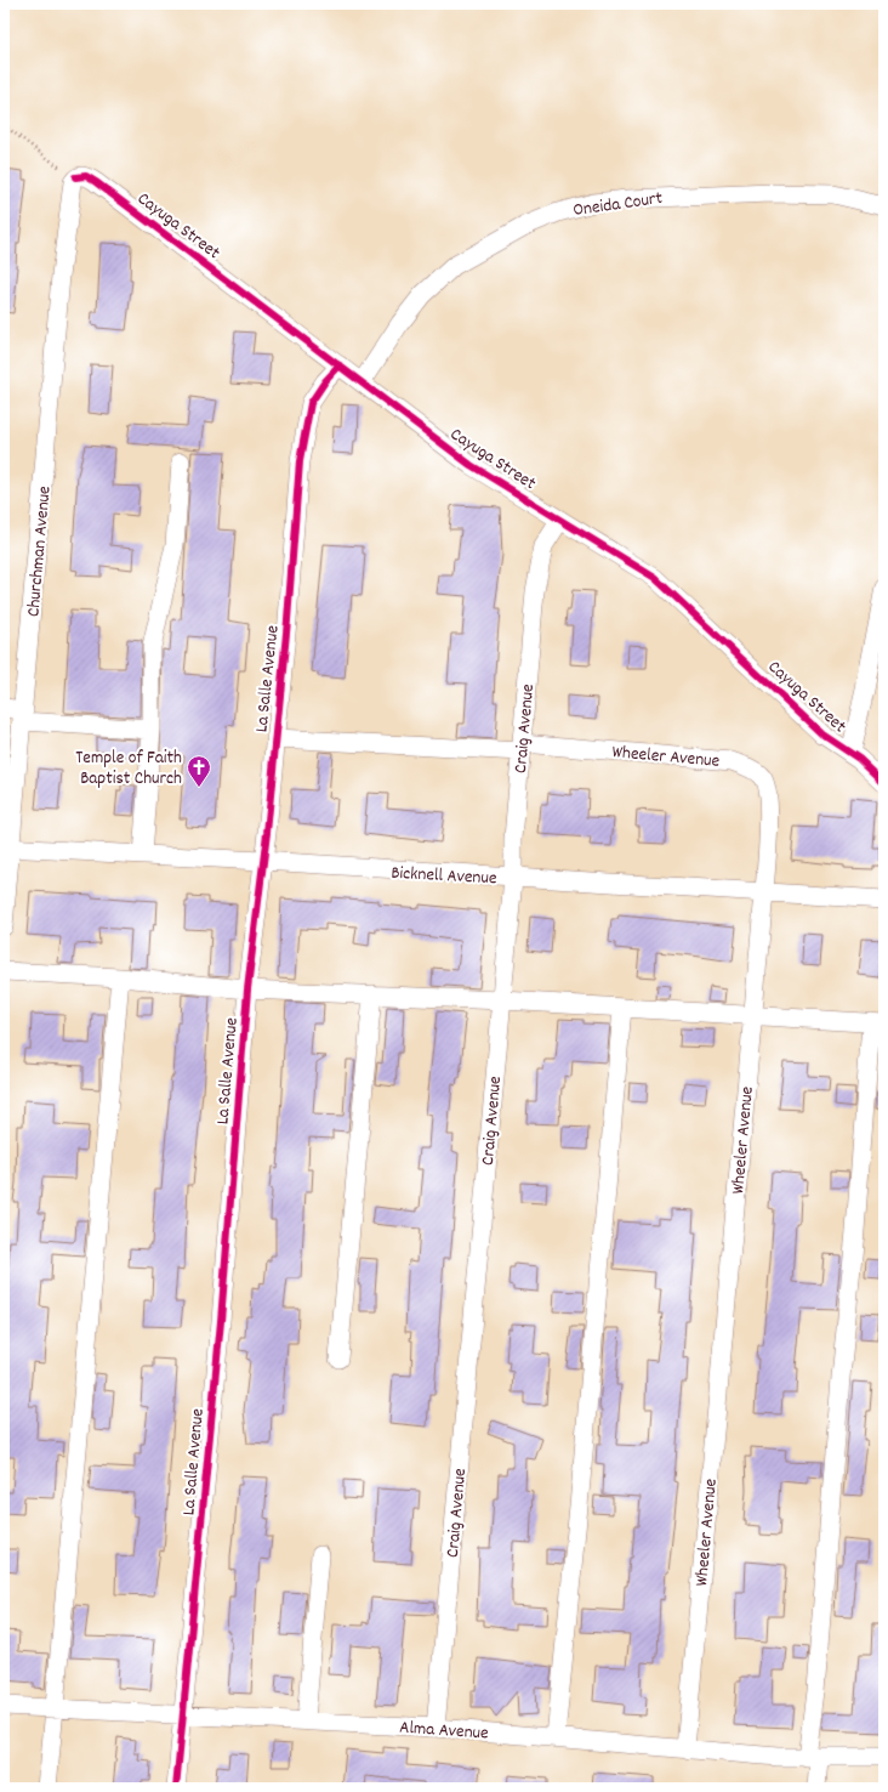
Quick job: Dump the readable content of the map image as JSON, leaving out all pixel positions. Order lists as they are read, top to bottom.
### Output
{
  "streets": {
    "street": [
      "Oneida Court",
      "Cayuga Street",
      "Churchman Avenue",
      "La Salle Avenue",
      "Craig Avenue",
      "Wheeler Avenue",
      "Bicknell Avenue",
      "Alma Avenue"
    ]
  },
  "crossings": [
    ["Oneida Court", "Cayuga Street"],
    ["Cayuga Street", "Churchman Avenue"],
    ["Cayuga Street", "La Salle Avenue"],
    ["Cayuga Street", "Craig Avenue"],
    ["Churchman Avenue", "Bicknell Avenue"],
    ["La Salle Avenue", "Wheeler Avenue"],
    ["La Salle Avenue", "Bicknell Avenue"],
    ["La Salle Avenue", "Alma Avenue"],
    ["Craig Avenue", "Wheeler Avenue"],
    ["Craig Avenue", "Bicknell Avenue"],
    ["Craig Avenue", "Alma Avenue"],
    ["Wheeler Avenue", "Bicknell Avenue"],
    ["Wheeler Avenue", "Alma Avenue"]
  ],
  "places": {
    "church": ["Temple of Faith Baptist Church"]
  }
}
